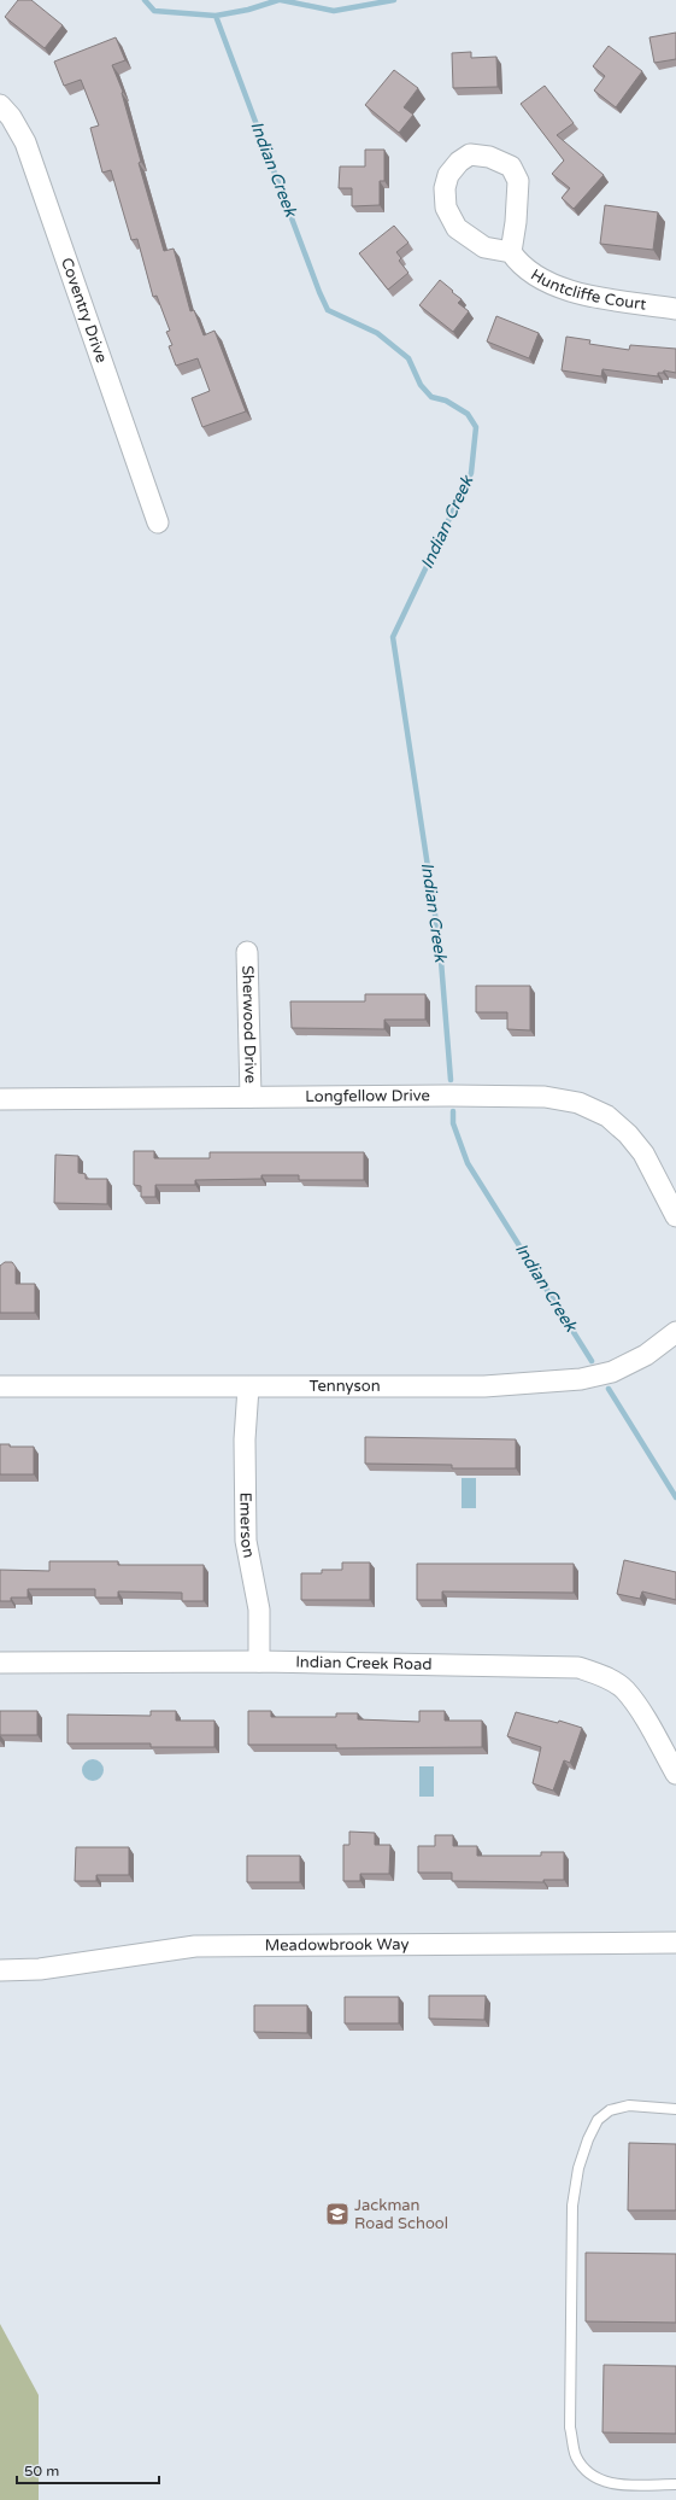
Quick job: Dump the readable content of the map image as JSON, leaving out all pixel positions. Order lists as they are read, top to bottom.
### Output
{
  "streets": {
    "street": [
      "Huntcliffe Court",
      "Coventry Drive",
      "Sherwood Drive",
      "Longfellow Drive",
      "Tennyson",
      "Emerson",
      "Indian Creek Road",
      "Meadowbrook Way"
    ]
  },
  "crossings": [
    ["Sherwood Drive", "Longfellow Drive"],
    ["Tennyson", "Emerson"],
    ["Emerson", "Indian Creek Road"]
  ],
  "water": ["Indian Creek"],
  "places": {
    "school or university": ["Jackman Road School"]
  },
  "scale_bar": "50 m"
}
